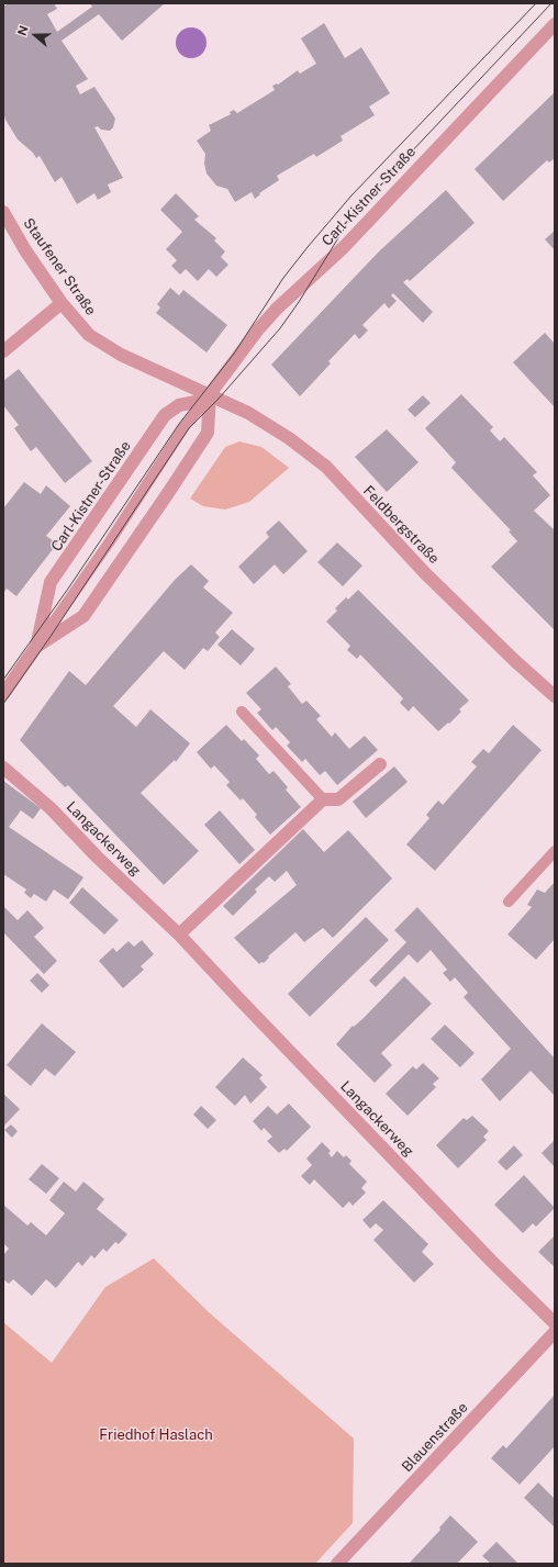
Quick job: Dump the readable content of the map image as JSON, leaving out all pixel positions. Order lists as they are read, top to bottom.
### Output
{
  "streets": {
    "street": [
      "Carl-Kistner-Straße",
      "Staufener Straße",
      "Feldbergstraße",
      "Langackerweg",
      "Blauenstraße"
    ]
  },
  "crossings": [
    ["Carl-Kistner-Straße", "Staufener Straße"],
    ["Carl-Kistner-Straße", "Feldbergstraße"],
    ["Staufener Straße", "Feldbergstraße"]
  ],
  "parks": ["Friedhof Haslach"],
  "north": "left"
}
